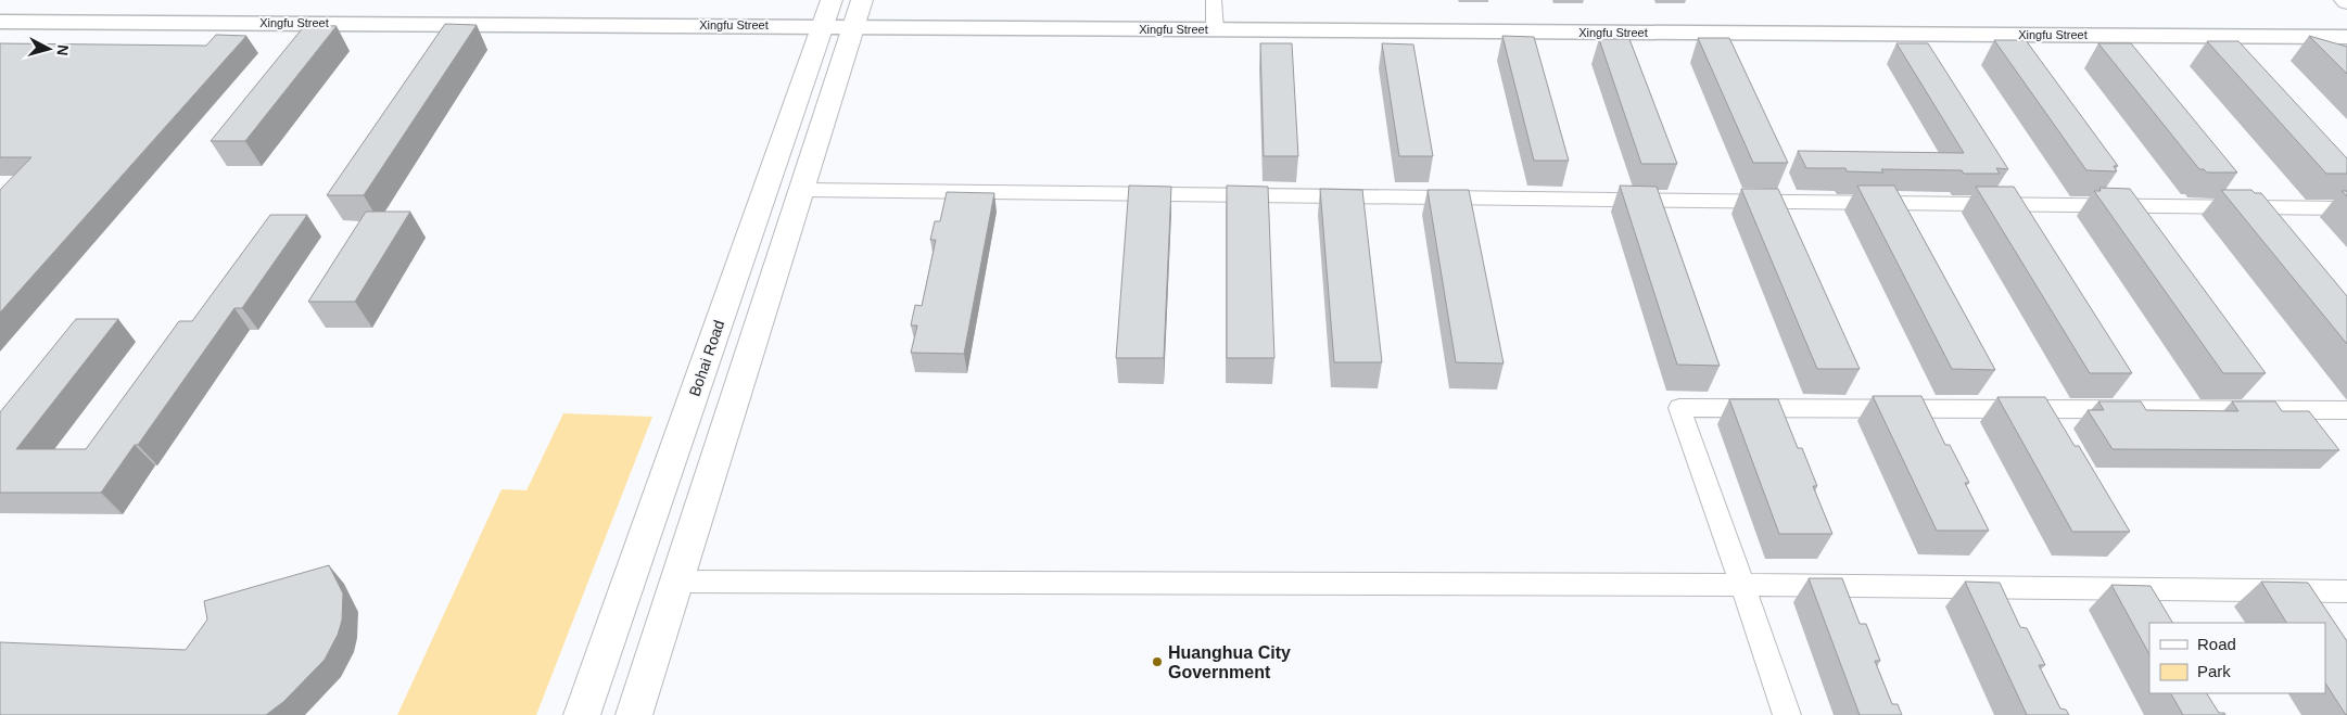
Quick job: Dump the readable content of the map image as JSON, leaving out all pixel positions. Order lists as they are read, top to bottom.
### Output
{
  "streets": {
    "main road": ["Bohai Road"],
    "street": ["Xingfu Street"]
  },
  "crossings": [
    ["Xingfu Street", "Bohai Road"]
  ],
  "places": ["Huanghua City Government"],
  "legend": ["Road", "Park"],
  "north": "right"
}
